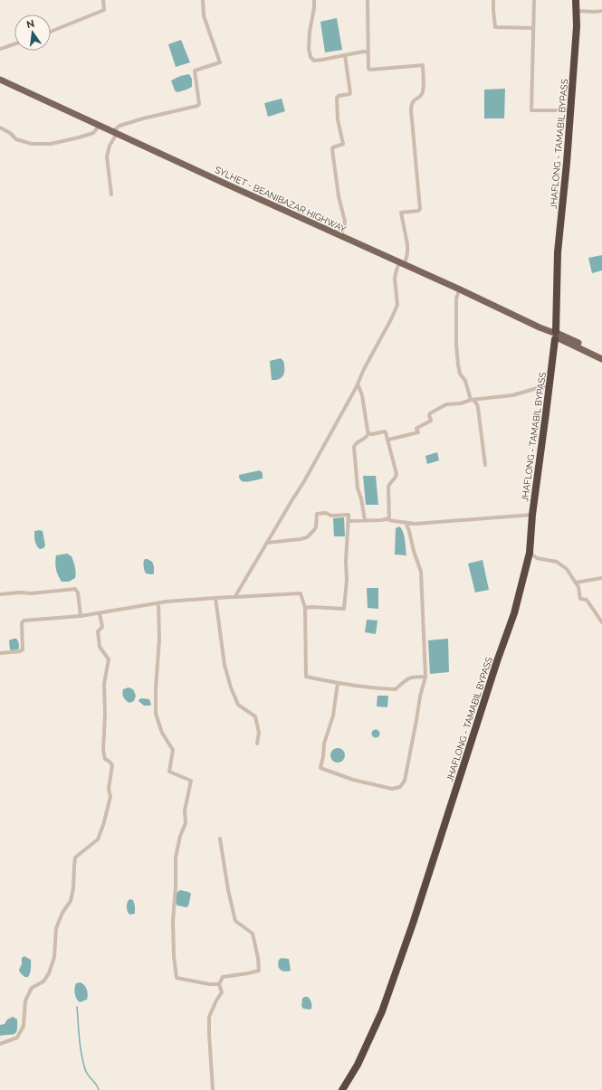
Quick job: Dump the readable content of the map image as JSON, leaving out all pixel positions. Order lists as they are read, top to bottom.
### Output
{
  "streets": {
    "highway": ["JHAFLONG - TAMABIL BYPASS"],
    "main road": ["SYLHET - BEANIBAZAR HIGHWAY"]
  },
  "crossings": [
    ["JHAFLONG - TAMABIL BYPASS", "SYLHET - BEANIBAZAR HIGHWAY"]
  ],
  "north": "top"
}
